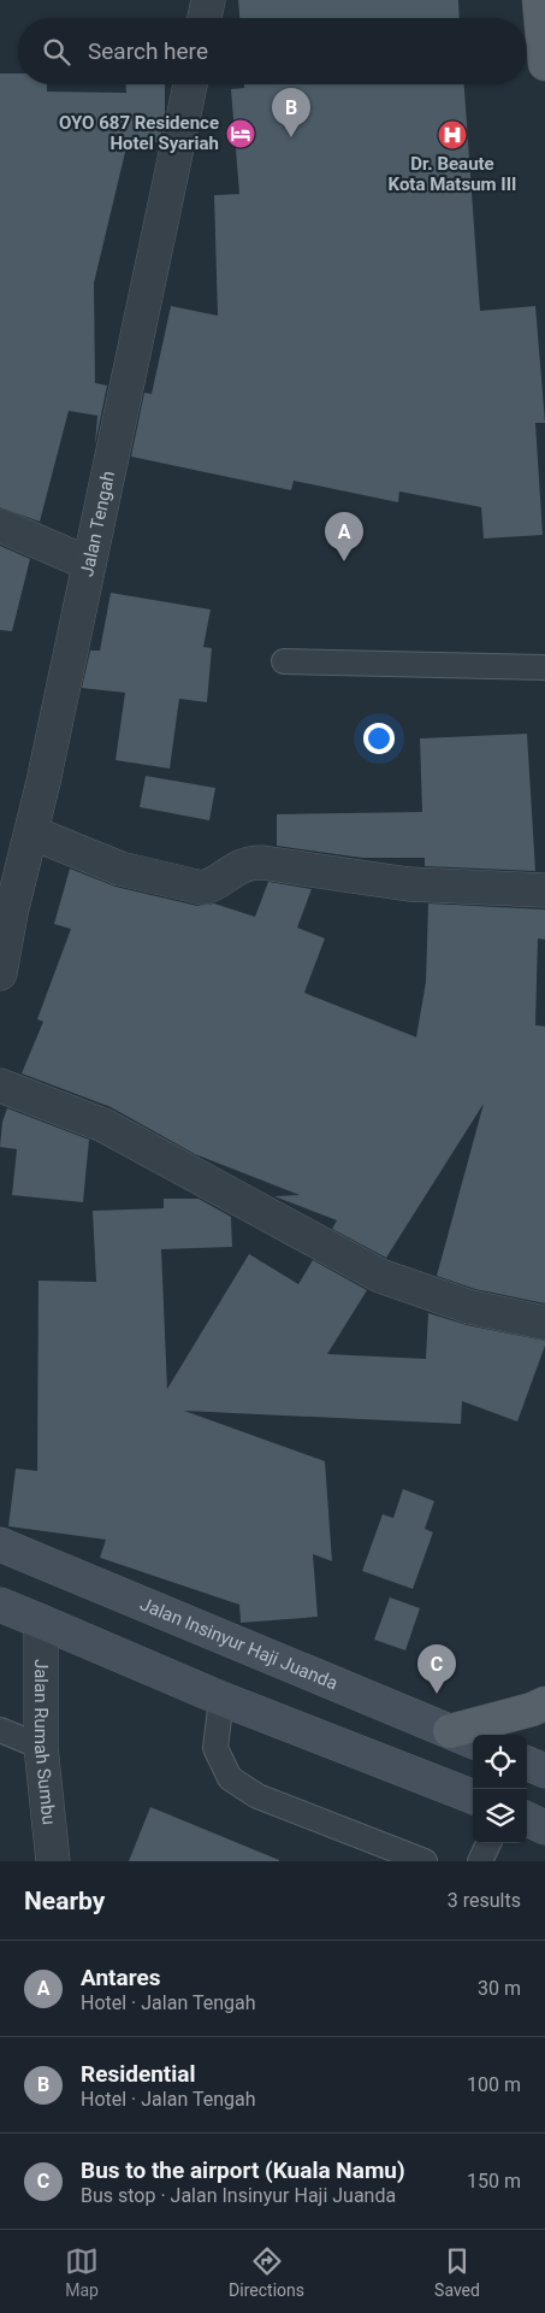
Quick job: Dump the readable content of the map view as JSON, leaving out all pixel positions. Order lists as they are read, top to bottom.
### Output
{
  "streets": {
    "main road": ["Jalan Insinyur Haji Juanda"],
    "street": ["Jalan Tengah", "Jalan Rumah Sumbu"]
  },
  "places": {
    "hotel": ["OYO 687 Residence Hotel Syariah"],
    "hospital": ["Dr. Beaute Kota Matsum III"]
  },
  "page": {
    "search": "Search here",
    "pins": ["B", "A", "C"],
    "heading": ["Nearby", "3 results"],
    "list": [
      {
        "mark": "A",
        "name": "Antares",
        "note": "Hotel · Jalan Tengah",
        "value": "30 m"
      },
      {
        "mark": "B",
        "name": "Residential",
        "note": "Hotel · Jalan Tengah",
        "value": "100 m"
      },
      {
        "mark": "C",
        "name": "Bus to the airport (Kuala Namu)",
        "note": "Bus stop · Jalan Insinyur Haji Juanda",
        "value": "150 m"
      }
    ],
    "nav": ["Map", "Directions", "Saved"]
  }
}
